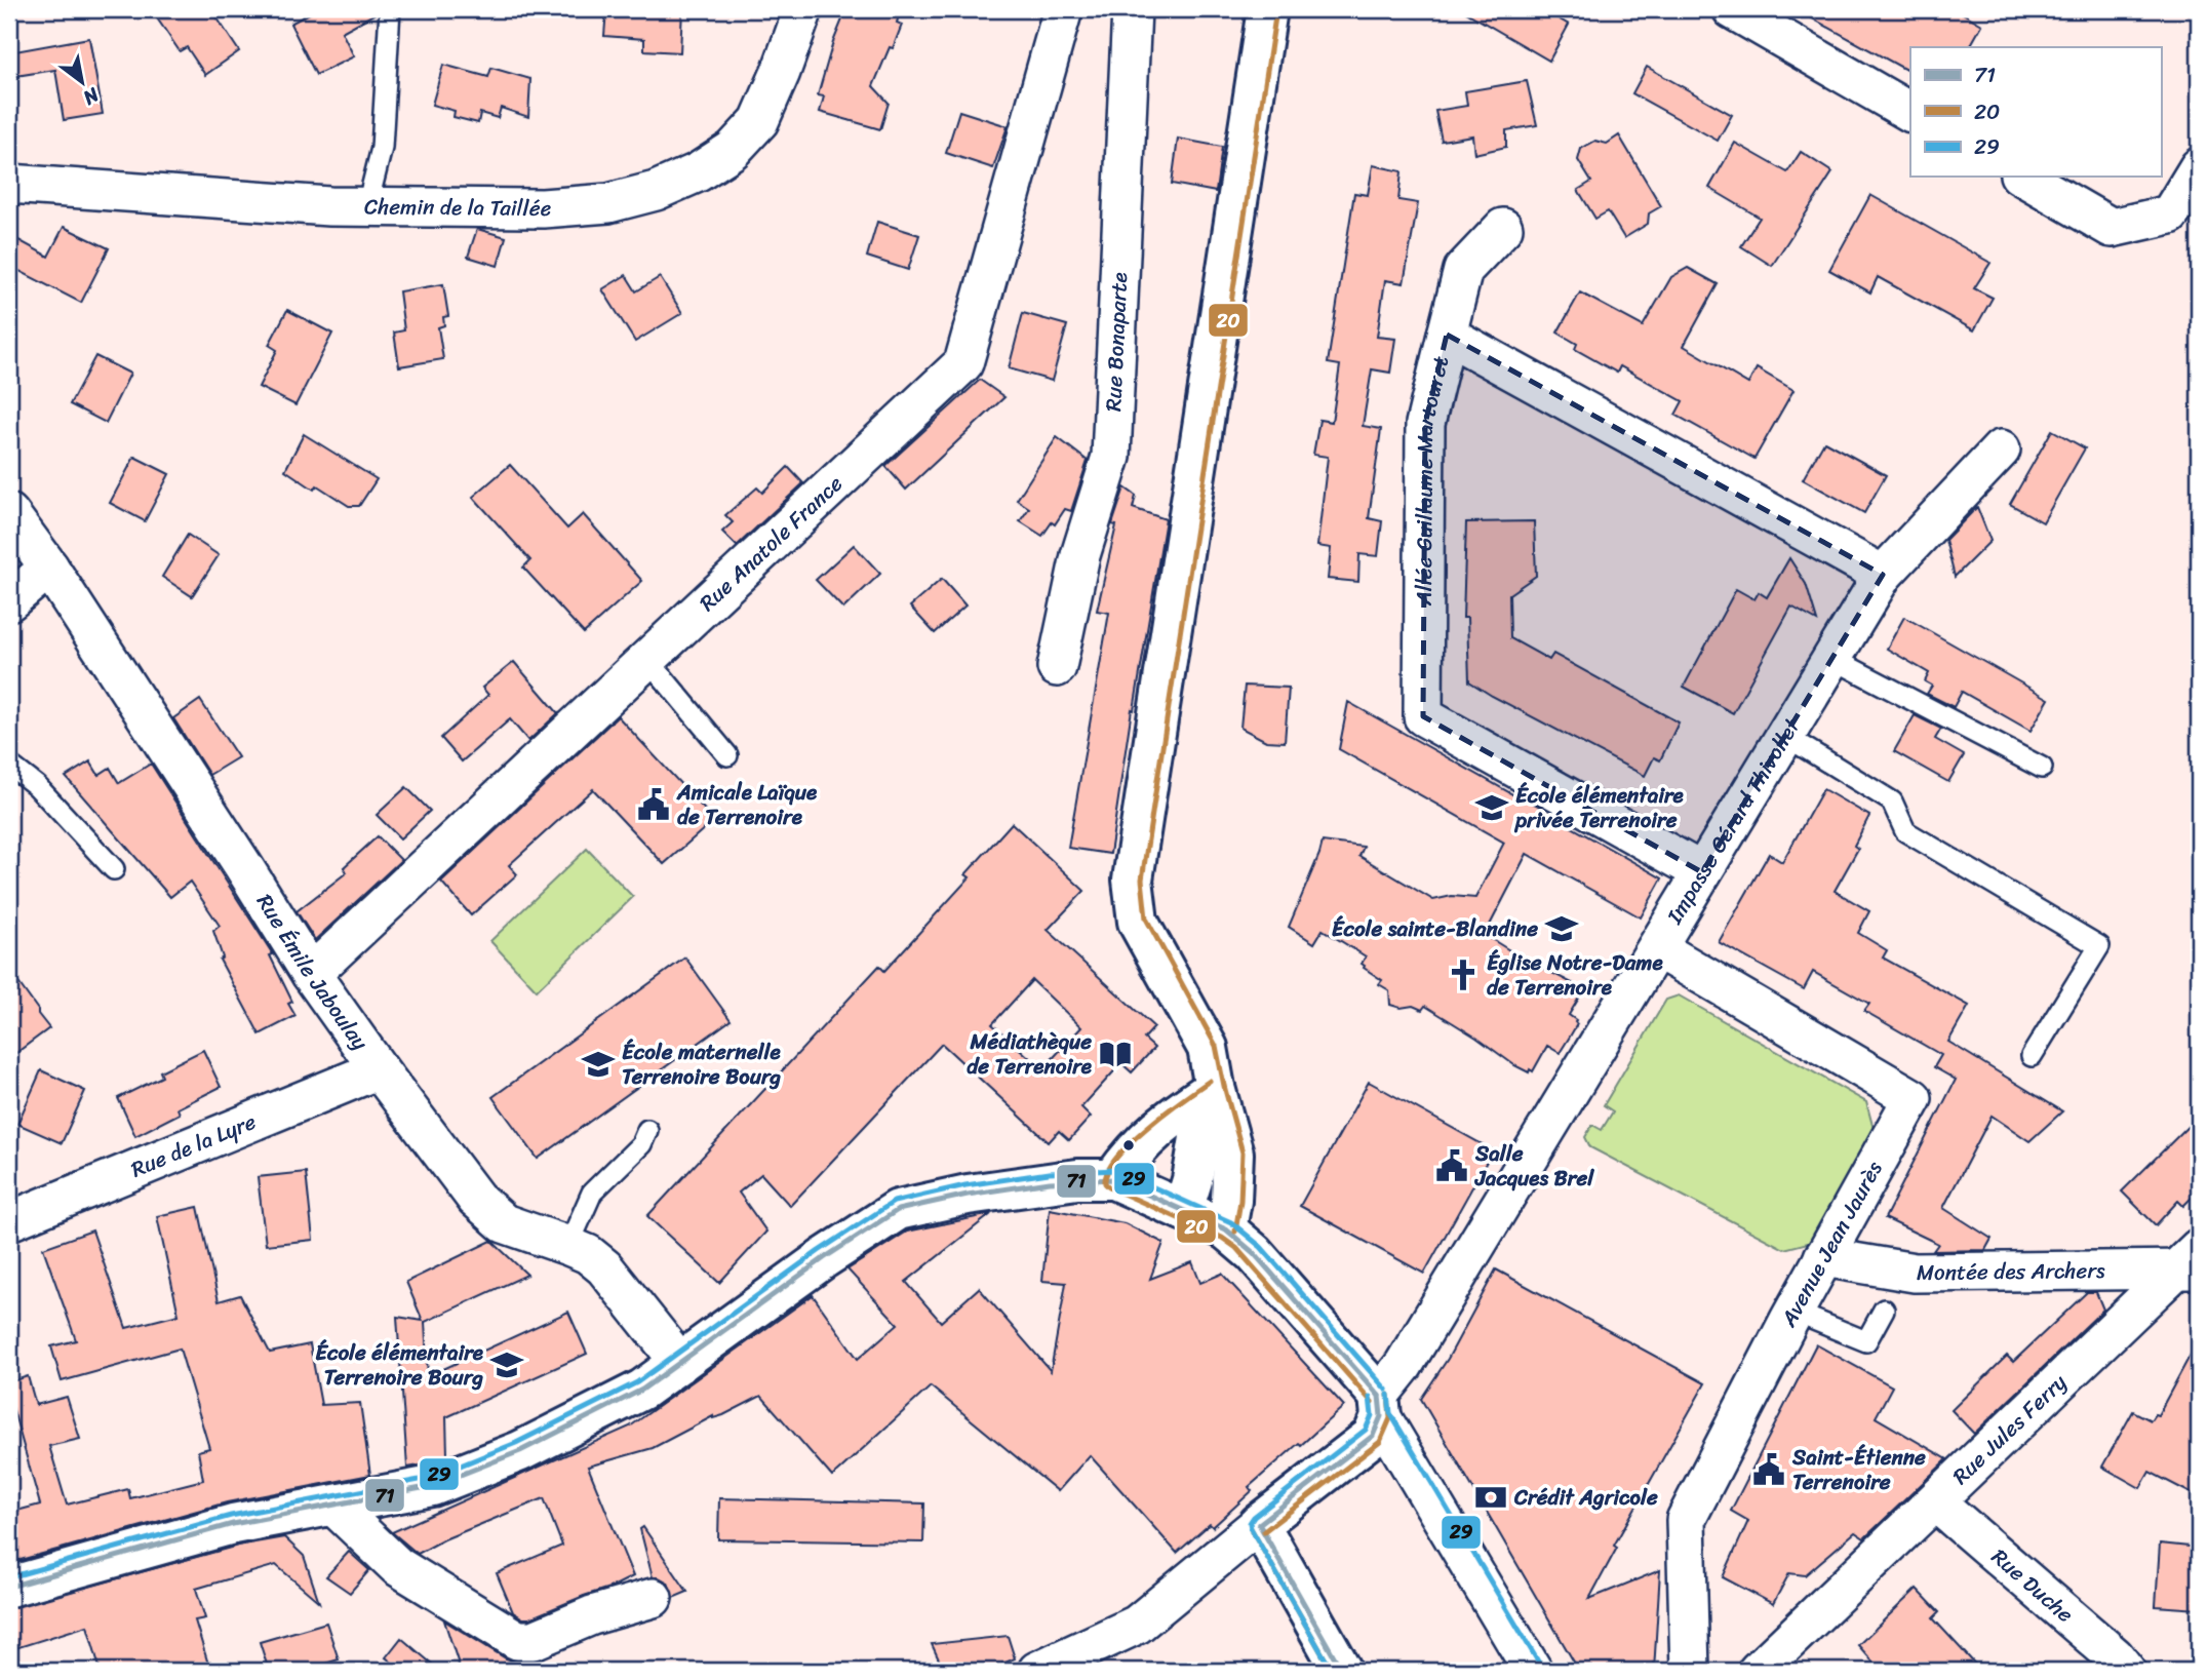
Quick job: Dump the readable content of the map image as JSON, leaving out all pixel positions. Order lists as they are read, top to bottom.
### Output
{
  "streets": {
    "street": [
      "Chemin de la Taillée",
      "Rue Bonaparte",
      "Allée Guillaume Martouret",
      "Rue Anatole France",
      "Impasse Gérard Thivollet",
      "Rue Émile Jaboulay",
      "Rue de la Lyre",
      "Avenue Jean Jaurès",
      "Montée des Archers",
      "Rue Jules Ferry",
      "Rue Duche"
    ]
  },
  "crossings": [
    ["Allée Guillaume Martouret", "Impasse Gérard Thivollet"],
    ["Rue Anatole France", "Rue Émile Jaboulay"],
    ["Impasse Gérard Thivollet", "Avenue Jean Jaurès"],
    ["Rue Émile Jaboulay", "Rue de la Lyre"],
    ["Avenue Jean Jaurès", "Montée des Archers"],
    ["Montée des Archers", "Rue Jules Ferry"],
    ["Rue Jules Ferry", "Rue Duche"]
  ],
  "places": {
    "public building": ["Amicale Laïque de Terrenoire", "Salle Jacques Brel", "Saint-Étienne Terrenoire"],
    "school or university": [
      "École élémentaire privée Terrenoire",
      "École sainte-Blandine",
      "École maternelle Terrenoire Bourg",
      "École élémentaire Terrenoire Bourg"
    ],
    "church": ["Église Notre-Dame de Terrenoire"],
    "library": ["Médiathèque de Terrenoire"],
    "bank": ["Crédit Agricole"]
  },
  "lines": ["transit line 20", "transit line 29", "transit line 71"],
  "legend": ["71", "20", "29"],
  "north": "bottom right"
}
